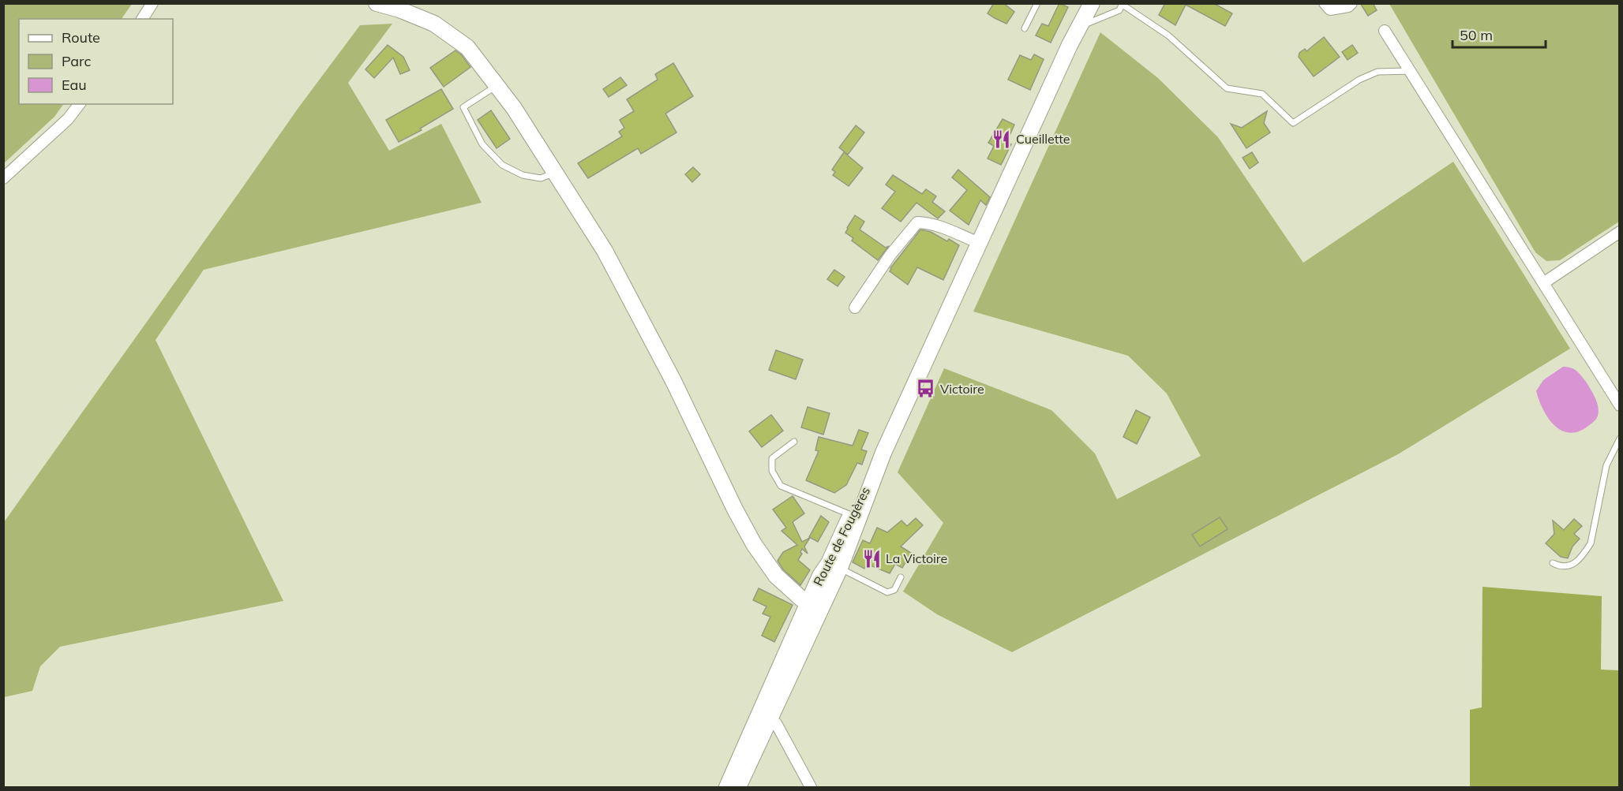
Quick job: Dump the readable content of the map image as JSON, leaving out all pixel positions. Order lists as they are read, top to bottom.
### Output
{
  "streets": {
    "main road": ["Route de Fougères"]
  },
  "places": {
    "restaurant": ["Cueillette", "La Victoire"],
    "bus stop": ["Victoire"]
  },
  "legend": ["Route", "Parc", "Eau"],
  "scale_bar": "50 m"
}
